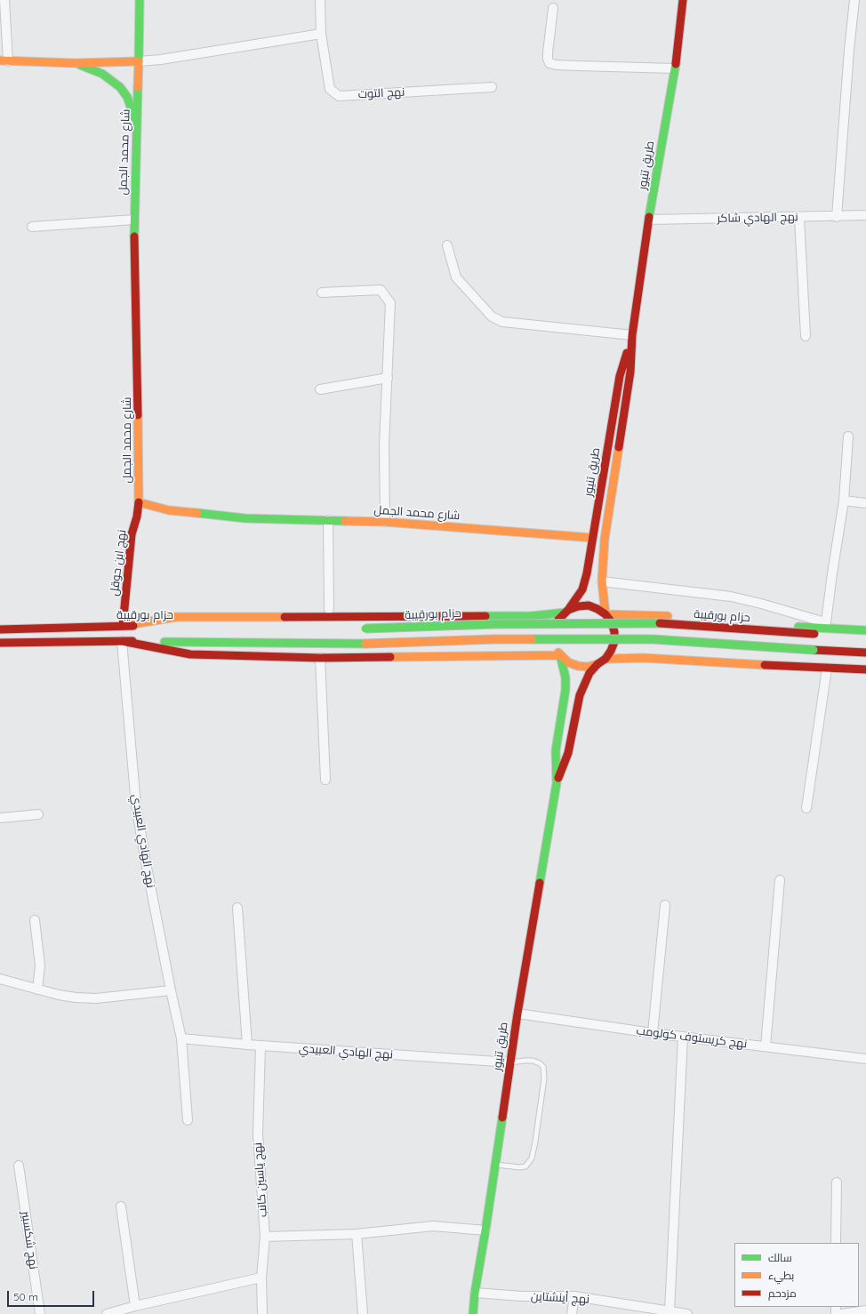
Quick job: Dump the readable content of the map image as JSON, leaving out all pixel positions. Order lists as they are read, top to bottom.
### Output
{
  "streets": {
    "main road": [
      "شارع محمد الجمل",
      "طريق تنيور",
      "نهج ابن حوقل",
      "حزام بورقيبة"
    ],
    "street": [
      "نهج التوت",
      "نهج الهادي شاكر",
      "نهج الهادي العبيدي",
      "نهج كريستوف كولومب",
      "نهج ياسين كاتب",
      "نهج شكسبير",
      "نهج أينشتاين"
    ]
  },
  "crossings": [
    ["شارع محمد الجمل", "طريق تنيور"],
    ["شارع محمد الجمل", "نهج ابن حوقل"],
    ["طريق تنيور", "نهج الهادي شاكر"],
    ["طريق تنيور", "نهج الهادي العبيدي"],
    ["طريق تنيور", "نهج كريستوف كولومب"],
    ["طريق تنيور", "نهج أينشتاين"],
    ["نهج ابن حوقل", "حزام بورقيبة"],
    ["نهج الهادي العبيدي", "نهج ياسين كاتب"]
  ],
  "legend": ["سالك", "بطيء", "مزدحم"],
  "scale_bar": "50 m"
}
